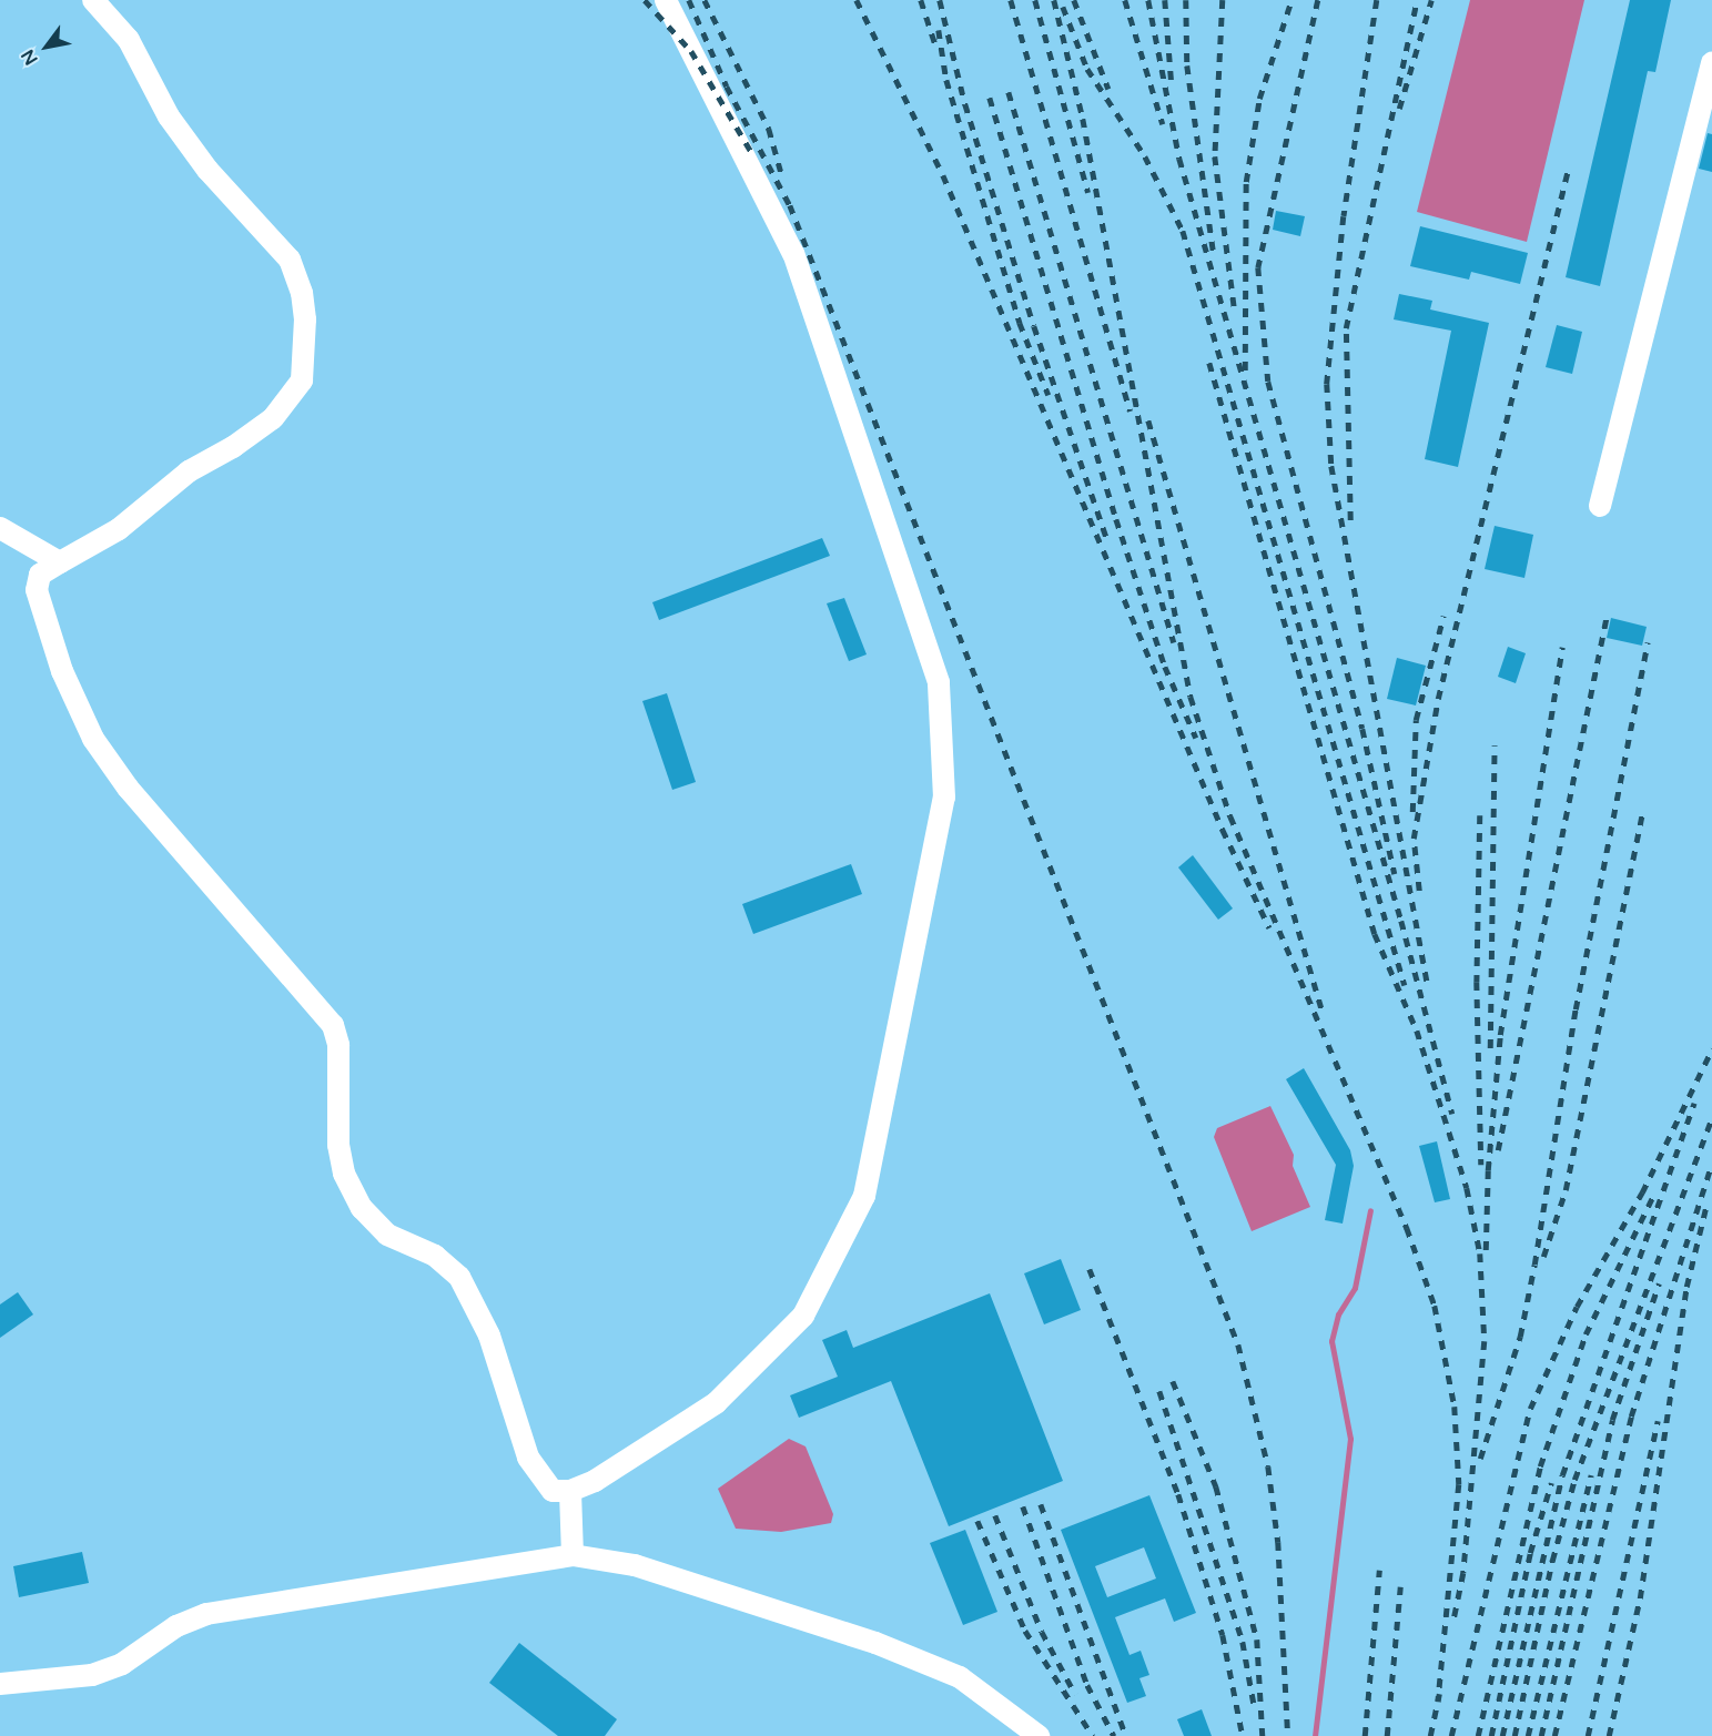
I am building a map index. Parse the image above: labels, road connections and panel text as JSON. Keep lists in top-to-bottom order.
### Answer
{
  "north": "bottom left"
}
